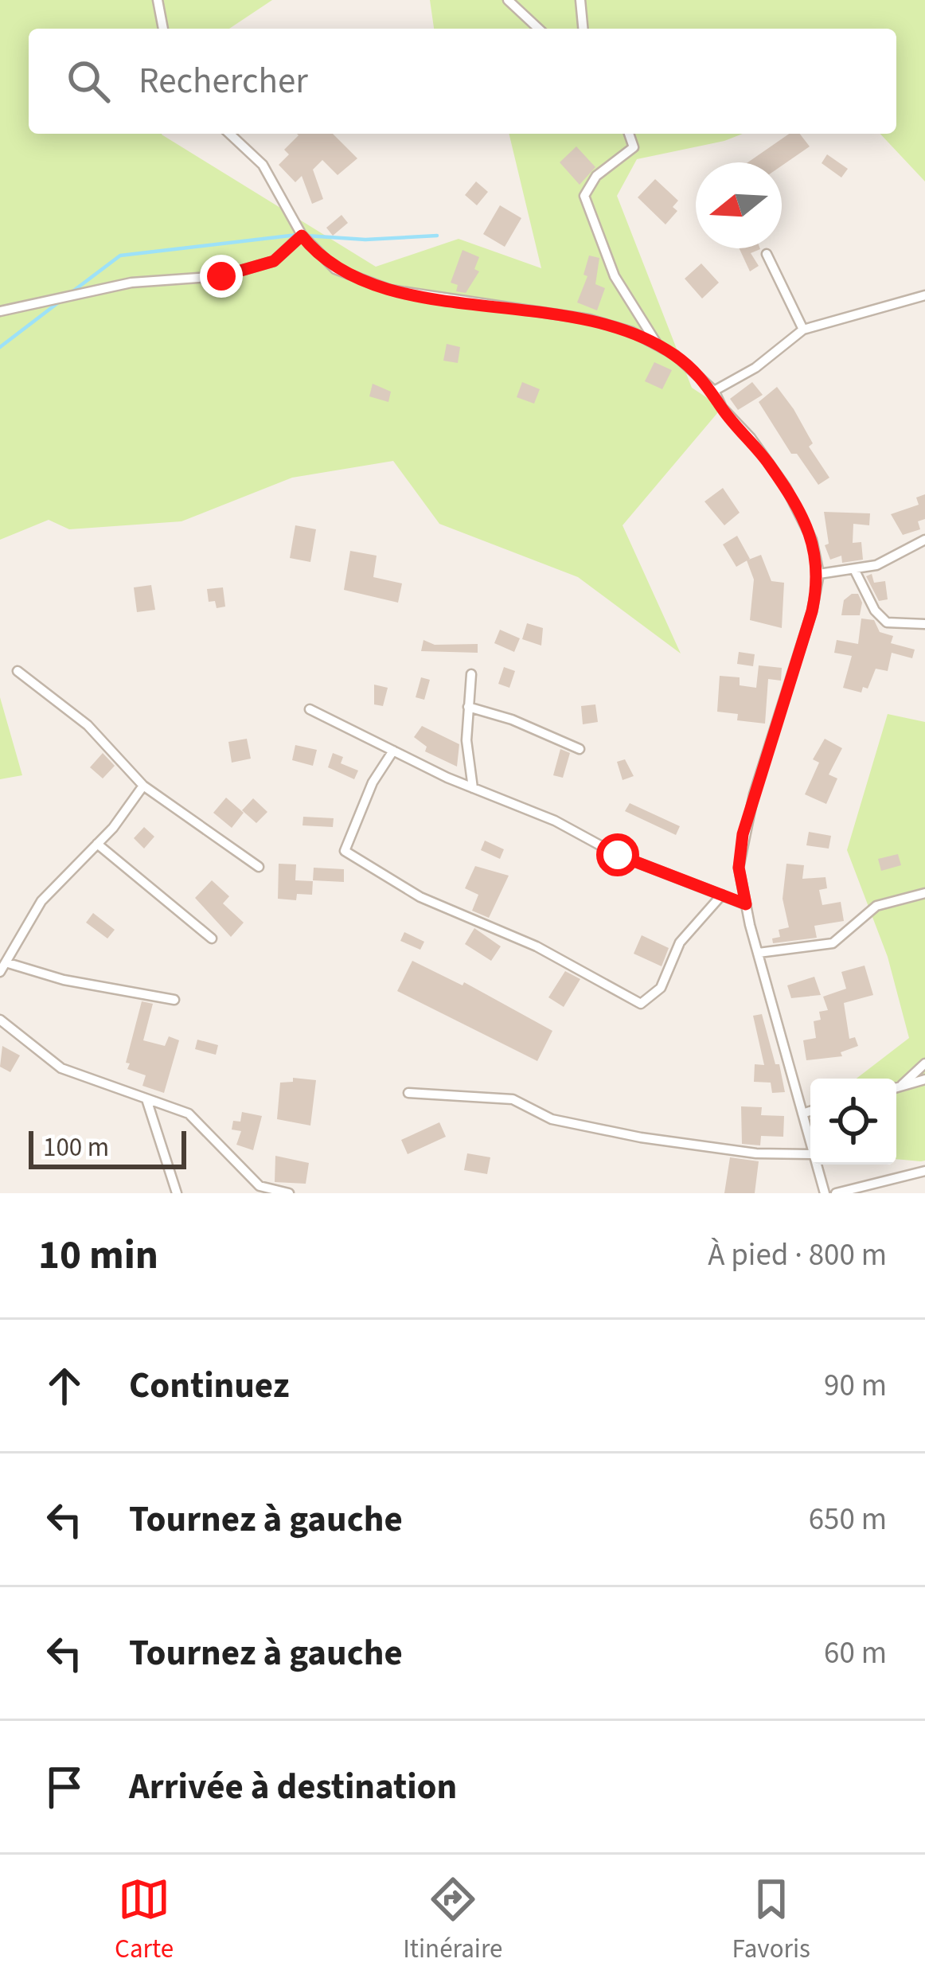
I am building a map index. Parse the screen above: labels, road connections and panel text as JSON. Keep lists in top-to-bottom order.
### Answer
{
  "scale_bar": "100 m",
  "north": "left",
  "page": {
    "search": "Rechercher",
    "scale": "100 m",
    "heading": ["10 min", "À pied · 800 m"],
    "list": [
      ["Continuez", "90 m"],
      ["Tournez à gauche", "650 m"],
      ["Tournez à gauche", "60 m"],
      "Arrivée à destination"
    ],
    "nav": ["Carte", "Itinéraire", "Favoris"]
  }
}
